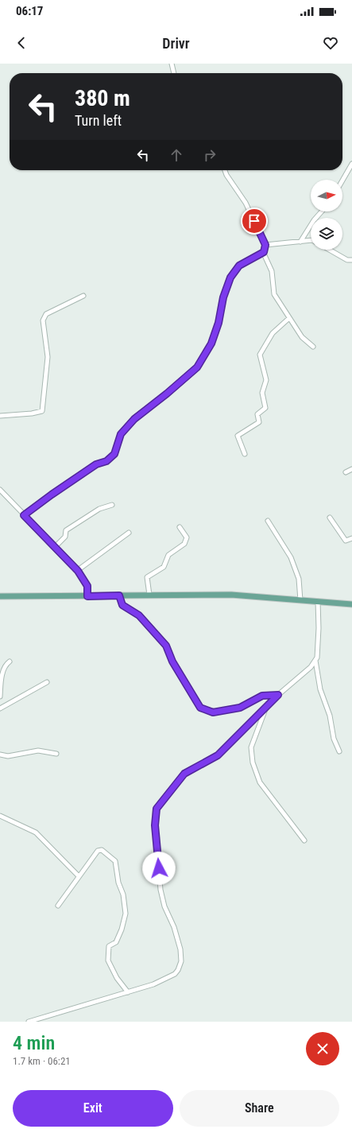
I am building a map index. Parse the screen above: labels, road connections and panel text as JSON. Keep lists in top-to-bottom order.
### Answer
{
  "north": "right",
  "page": {
    "status": "06:17",
    "header": "Drivr",
    "turn": ["380 m", "Turn left"],
    "heading": ["4 min", "1.7 km · 06:21"],
    "buttons": ["Exit", "Share"]
  }
}
